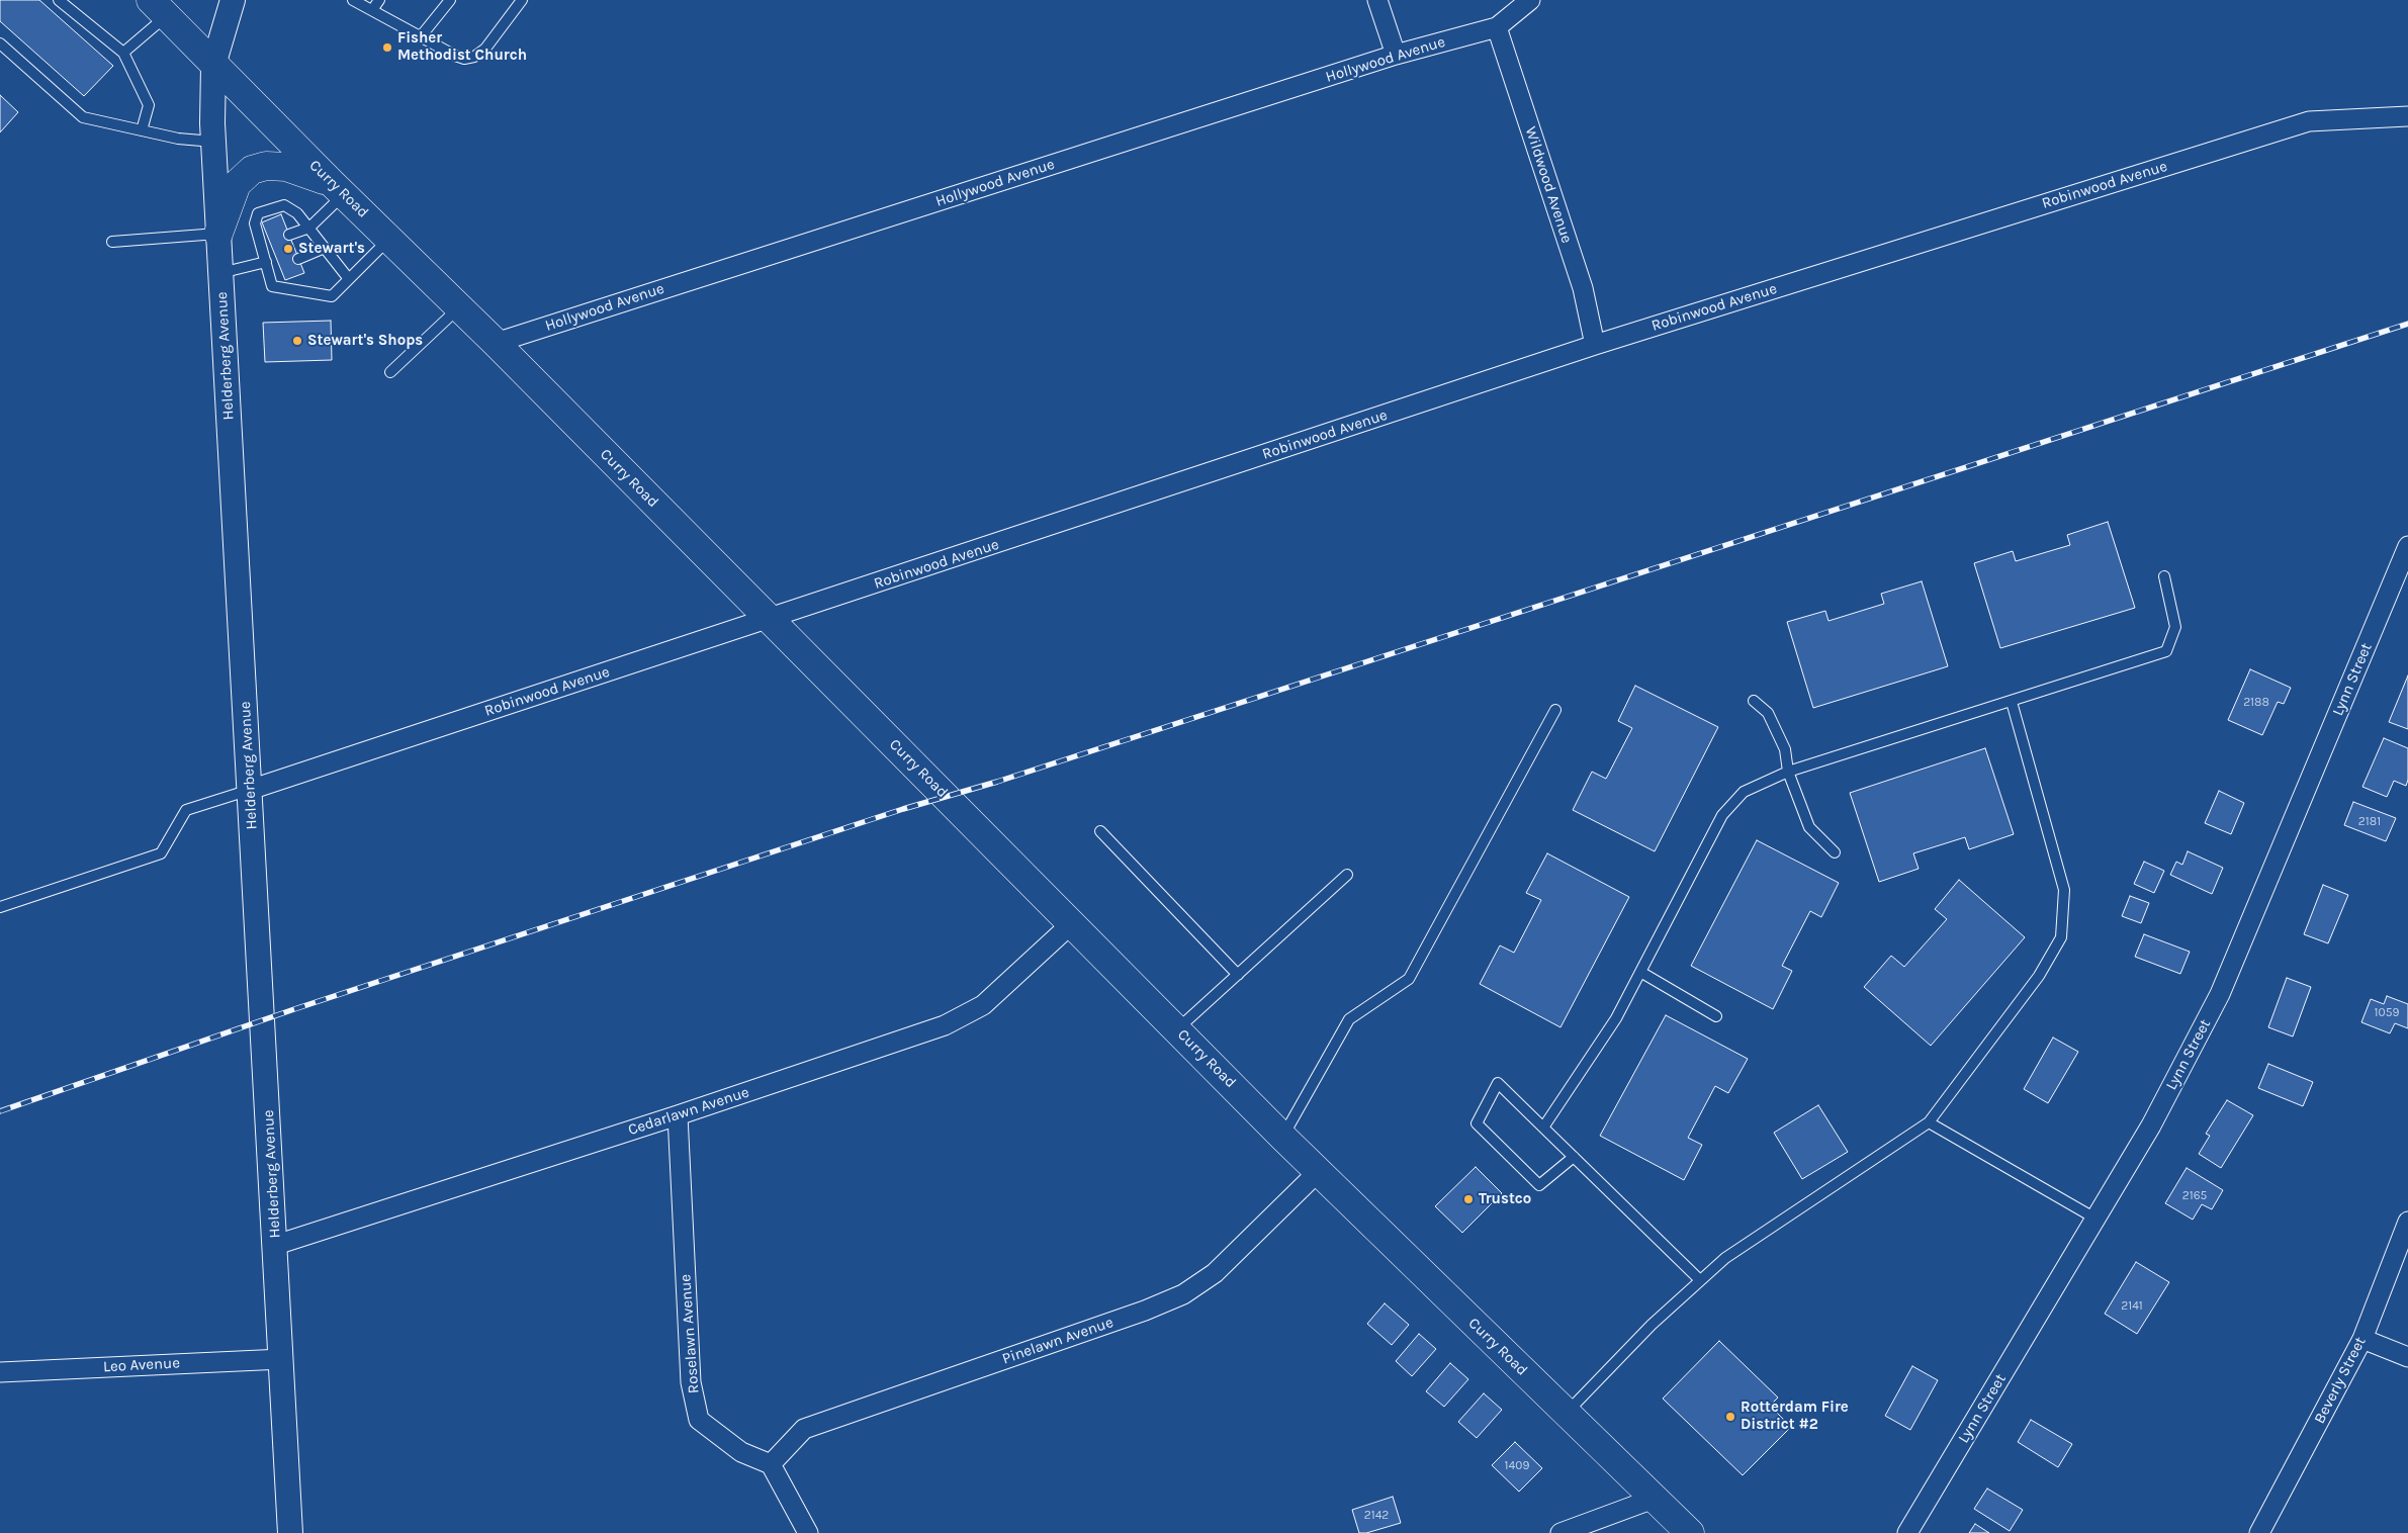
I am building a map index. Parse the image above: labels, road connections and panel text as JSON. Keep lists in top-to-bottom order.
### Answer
{
  "streets": {
    "main road": ["Curry Road"],
    "street": [
      "Hollywood Avenue",
      "Wildwood Avenue",
      "Robinwood Avenue",
      "Helderberg Avenue",
      "Lynn Street",
      "Cedarlawn Avenue",
      "Roselawn Avenue",
      "Pinelawn Avenue",
      "Leo Avenue",
      "Beverly Street"
    ]
  },
  "crossings": [
    ["Hollywood Avenue", "Wildwood Avenue"],
    ["Hollywood Avenue", "Curry Road"],
    ["Wildwood Avenue", "Robinwood Avenue"],
    ["Robinwood Avenue", "Curry Road"],
    ["Robinwood Avenue", "Helderberg Avenue"],
    ["Curry Road", "Helderberg Avenue"],
    ["Curry Road", "Cedarlawn Avenue"],
    ["Curry Road", "Pinelawn Avenue"],
    ["Helderberg Avenue", "Cedarlawn Avenue"],
    ["Helderberg Avenue", "Leo Avenue"],
    ["Cedarlawn Avenue", "Roselawn Avenue"],
    ["Roselawn Avenue", "Pinelawn Avenue"]
  ],
  "places": [
    "Fisher Methodist Church",
    "Stewart's",
    "Stewart's Shops",
    "Trustco",
    "Rotterdam Fire District #2"
  ],
  "house_numbers": [
    "2188",
    "2181",
    "1059",
    "2165",
    "2141",
    "1409",
    "2142"
  ]
}
